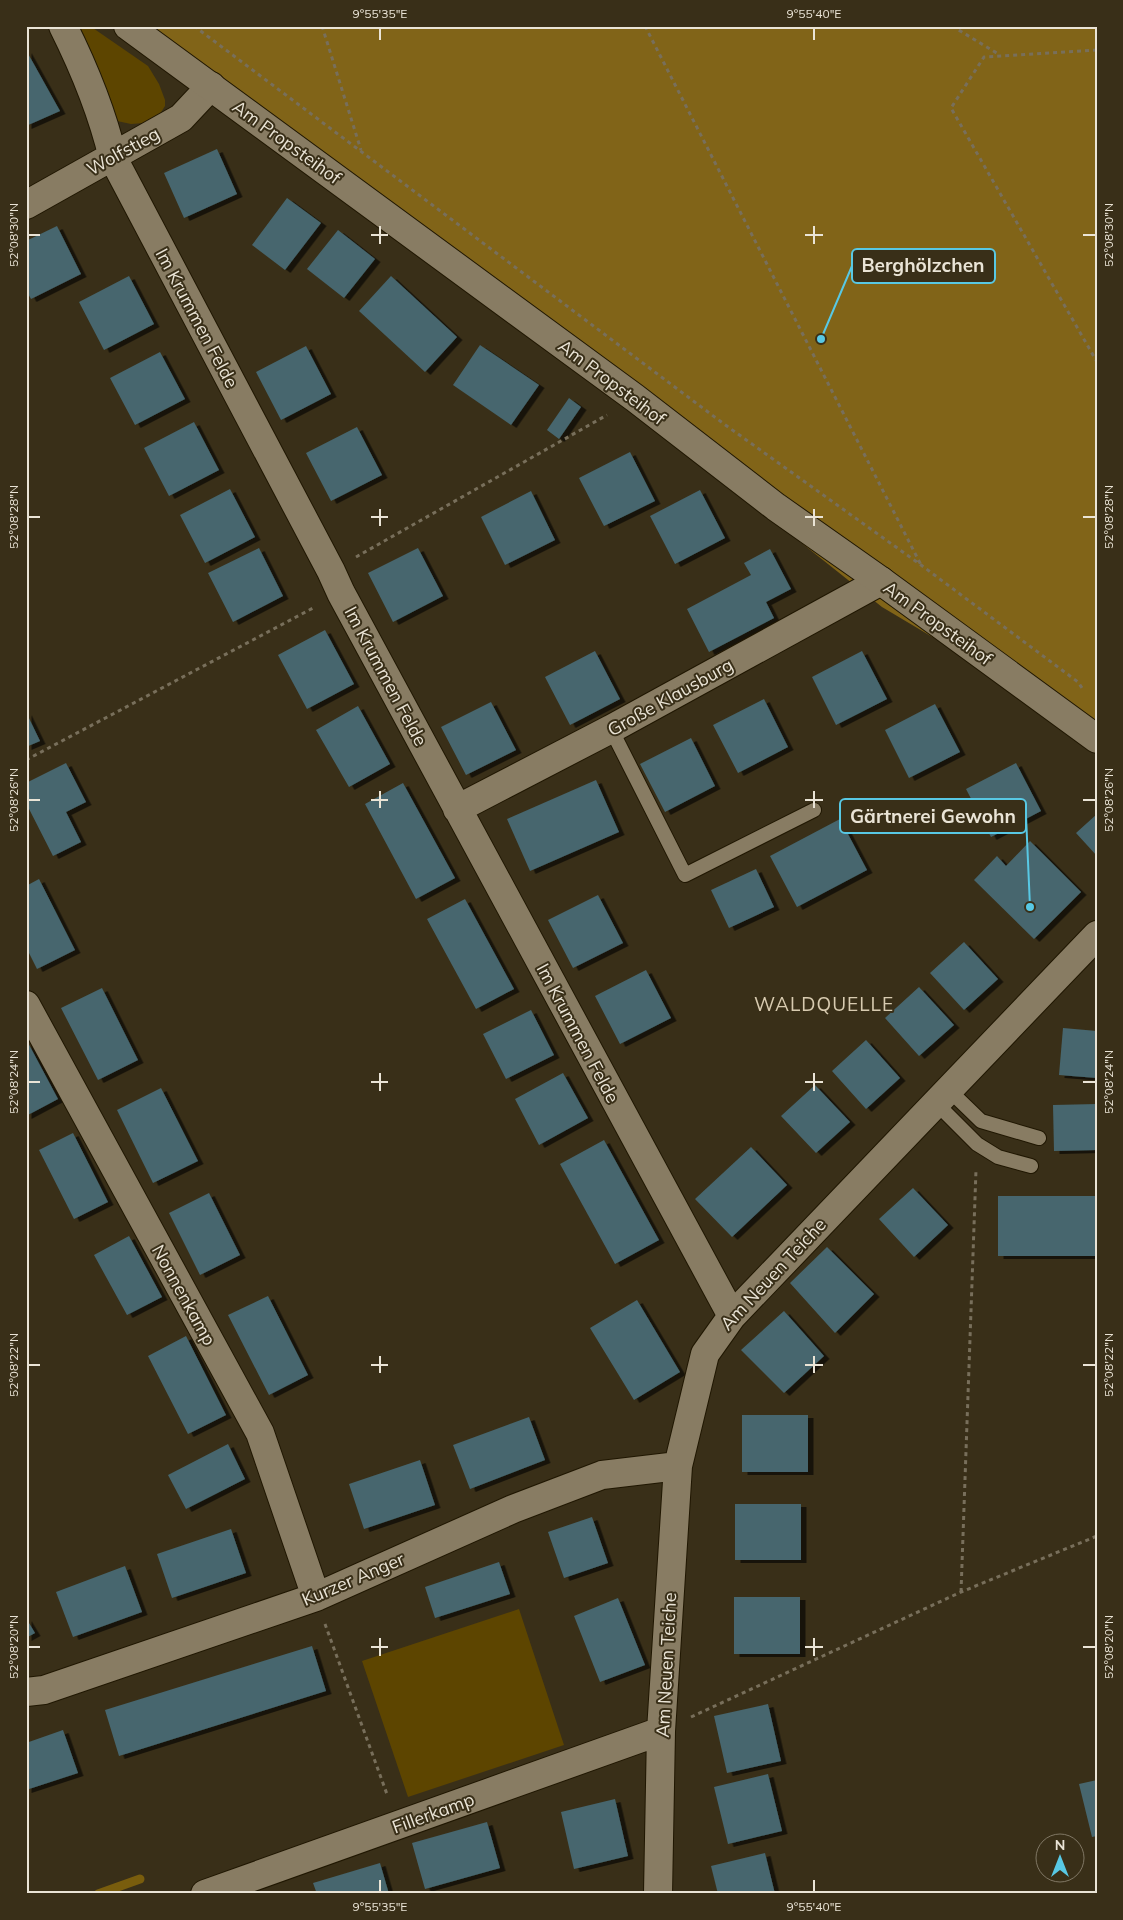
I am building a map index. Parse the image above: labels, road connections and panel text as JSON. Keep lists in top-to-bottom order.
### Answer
{
  "streets": {
    "street": [
      "Am Propsteihof",
      "Wolfstieg",
      "Im Krummen Felde",
      "Große Klausburg",
      "Am Neuen Teiche",
      "Nonnenkamp",
      "Kurzer Anger",
      "Fillerkamp"
    ]
  },
  "crossings": [
    ["Am Propsteihof", "Wolfstieg"],
    ["Am Propsteihof", "Große Klausburg"],
    ["Wolfstieg", "Im Krummen Felde"],
    ["Im Krummen Felde", "Große Klausburg"],
    ["Im Krummen Felde", "Am Neuen Teiche"],
    ["Am Neuen Teiche", "Kurzer Anger"],
    ["Am Neuen Teiche", "Fillerkamp"],
    ["Nonnenkamp", "Kurzer Anger"]
  ],
  "districts": ["WALDQUELLE"],
  "places": ["Berghölzchen", "Gärtnerei Gewohn"],
  "north": "top",
  "coordinates": [
    "9°55'35\"E",
    "9°55'40\"E",
    "52°08'30\"N",
    "52°08'28\"N",
    "52°08'26\"N",
    "52°08'24\"N",
    "52°08'22\"N",
    "52°08'20\"N"
  ]
}
